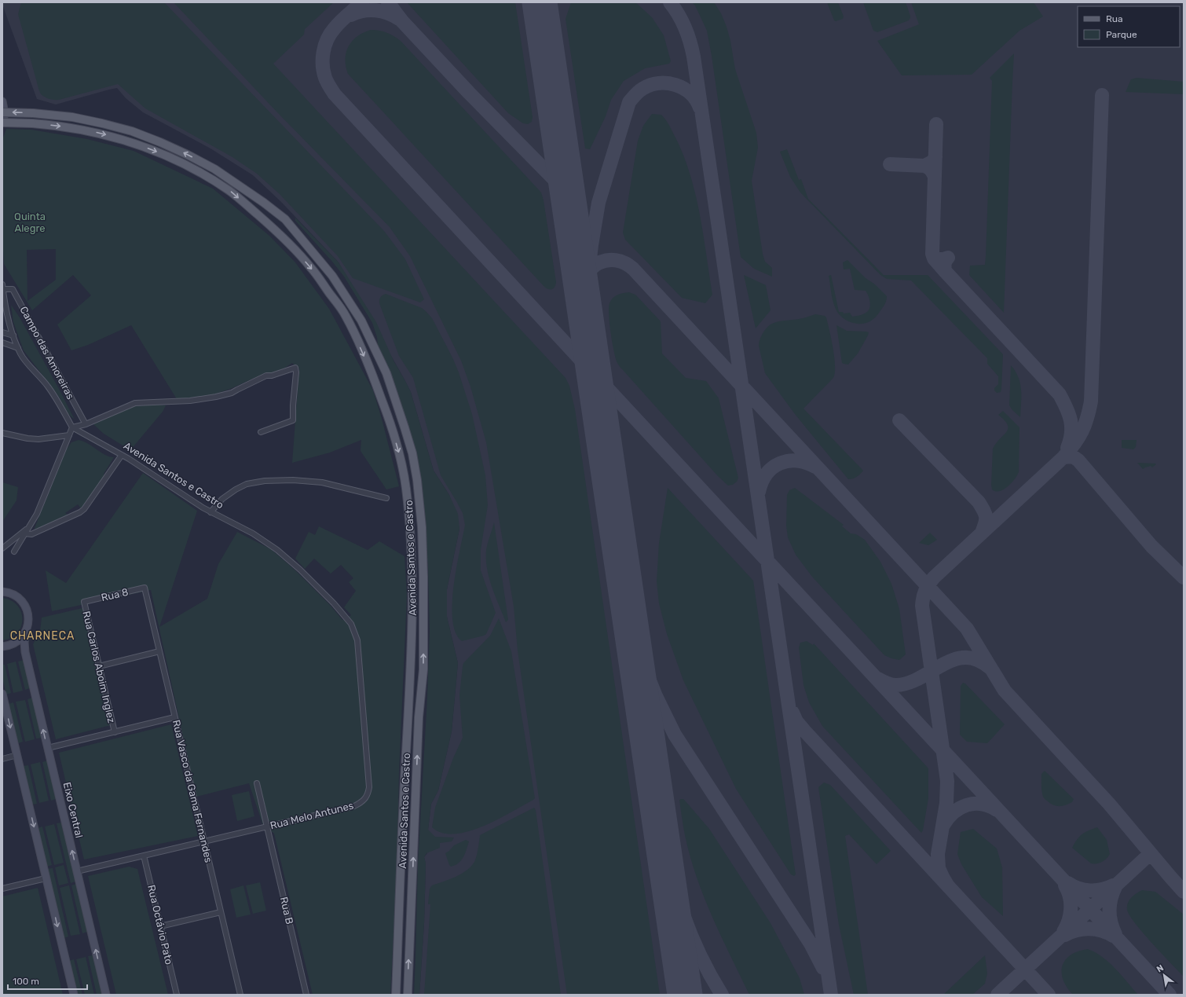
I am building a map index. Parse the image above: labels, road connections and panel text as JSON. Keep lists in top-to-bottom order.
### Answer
{
  "streets": {
    "main road": ["Avenida Santos e Castro", "Eixo Central"],
    "street": [
      "Campo das Amoreiras",
      "Rua 8",
      "Rua Carlos Aboim Inglez",
      "Rua Vasco da Gama Fernandes",
      "Rua Melo Antunes",
      "Rua B",
      "Rua Octávio Pato"
    ]
  },
  "crossings": [
    ["Campo das Amoreiras", "Avenida Santos e Castro"],
    ["Avenida Santos e Castro", "Rua Melo Antunes"],
    ["Rua 8", "Rua Carlos Aboim Inglez"],
    ["Rua 8", "Rua Vasco da Gama Fernandes"],
    ["Rua Vasco da Gama Fernandes", "Rua Melo Antunes"],
    ["Eixo Central", "Rua Melo Antunes"],
    ["Rua Melo Antunes", "Rua B"],
    ["Rua Melo Antunes", "Rua Octávio Pato"]
  ],
  "districts": ["CHARNECA"],
  "parks": ["Quinta Alegre"],
  "legend": ["Rua", "Parque"],
  "scale_bar": "100 m",
  "north": "top left"
}
